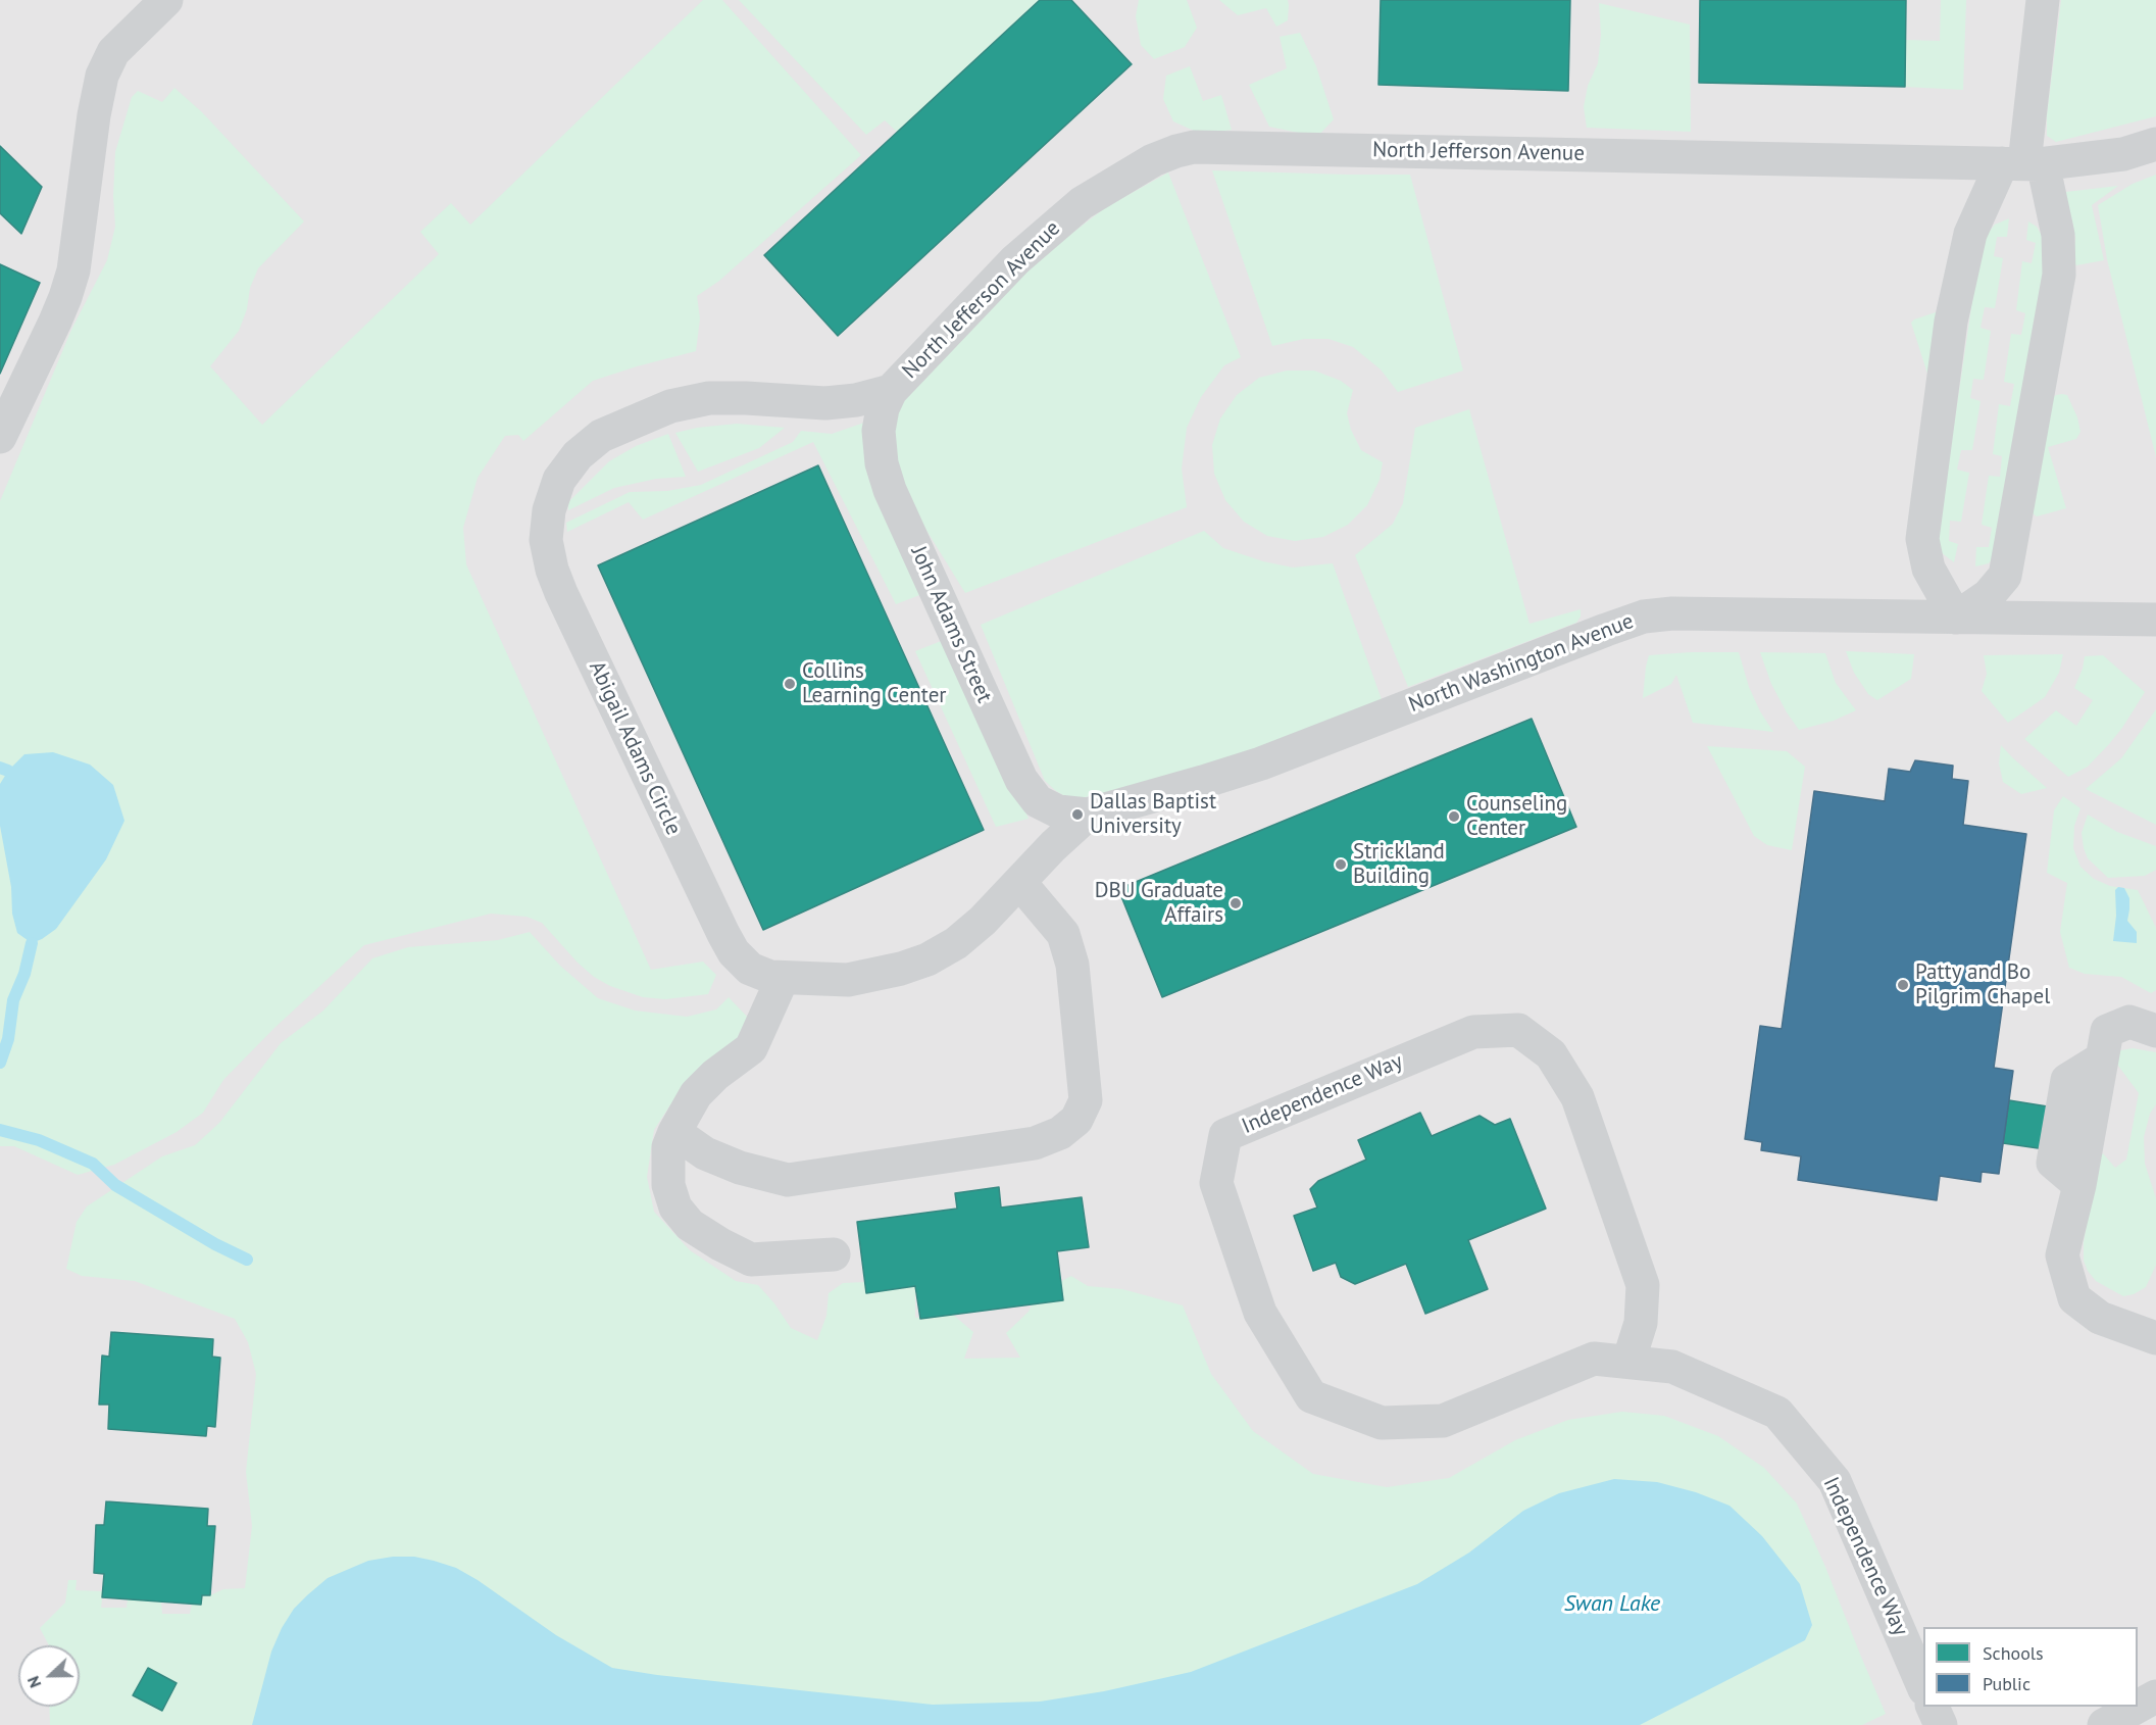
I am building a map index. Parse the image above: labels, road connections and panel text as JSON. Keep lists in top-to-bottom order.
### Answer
{
  "streets": {
    "street": [
      "North Jefferson Avenue",
      "John Adams Street",
      "North Washington Avenue",
      "Abigail Adams Circle",
      "Independence Way"
    ]
  },
  "crossings": [
    ["North Jefferson Avenue", "John Adams Street"],
    ["North Jefferson Avenue", "Abigail Adams Circle"],
    ["John Adams Street", "North Washington Avenue"],
    ["John Adams Street", "Abigail Adams Circle"],
    ["North Washington Avenue", "Abigail Adams Circle"]
  ],
  "water": ["Swan Lake"],
  "places": [
    "Collins Learning Center",
    "Dallas Baptist University",
    "Counseling Center",
    "Strickland Building",
    "DBU Graduate Affairs",
    "Patty and Bo Pilgrim Chapel"
  ],
  "legend": ["Schools", "Public"],
  "north": "left"
}
